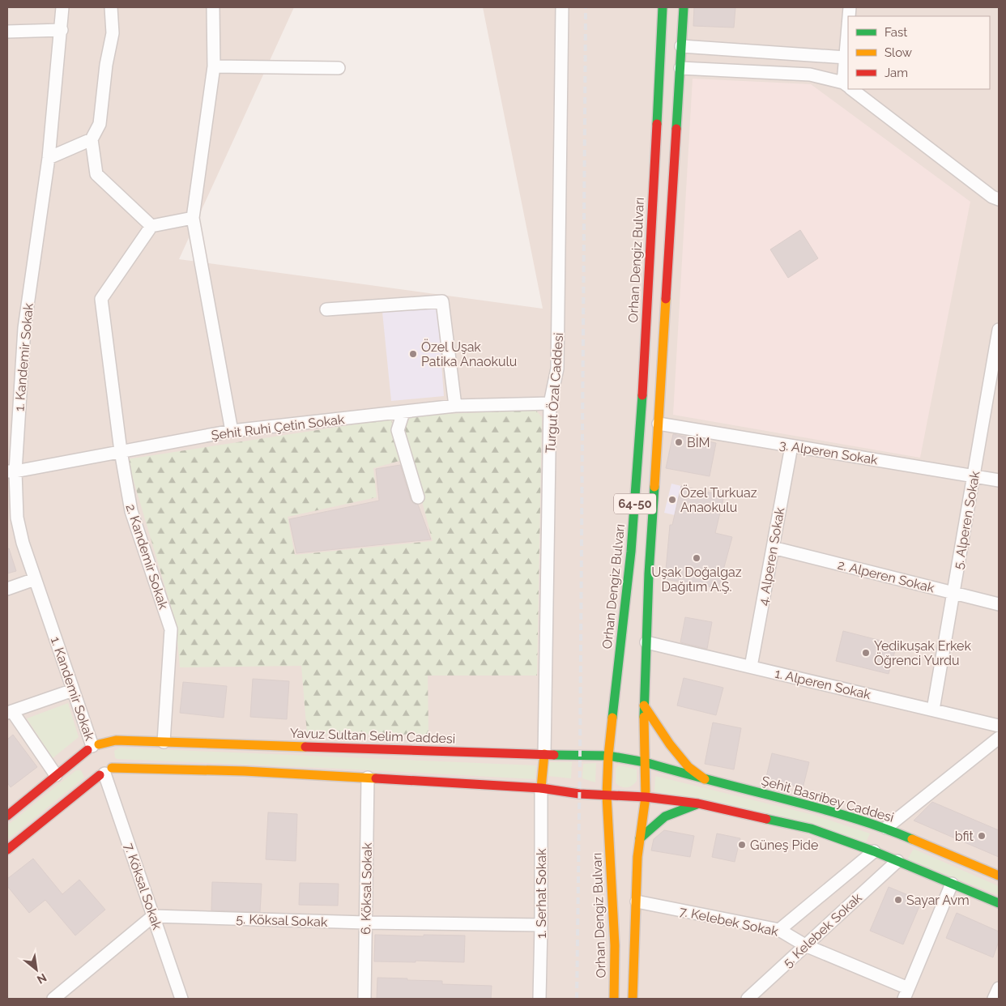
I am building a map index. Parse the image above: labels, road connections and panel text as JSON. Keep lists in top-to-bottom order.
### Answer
{
  "streets": {
    "main road": [
      "Orhan Dengiz Bulvarı",
      "64-50",
      "Yavuz Sultan Selim Caddesi",
      "Şehit Basribey Caddesi"
    ],
    "street": [
      "1. Kandemir Sokak",
      "Turgut Özal Caddesi",
      "Şehit Ruhi Çetin Sokak",
      "3. Alperen Sokak",
      "5. Alperen Sokak",
      "2. Kandemir Sokak",
      "4. Alperen Sokak",
      "2. Alperen Sokak",
      "1. Alperen Sokak",
      "7. Köksal Sokak",
      "6. Köksal Sokak",
      "1. Serhat Sokak",
      "5. Köksal Sokak",
      "7. Kelebek Sokak",
      "5. Kelebek Sokak"
    ]
  },
  "crossings": [
    ["Orhan Dengiz Bulvarı", "Yavuz Sultan Selim Caddesi"],
    ["1. Kandemir Sokak", "Şehit Ruhi Çetin Sokak"],
    ["1. Kandemir Sokak", "Yavuz Sultan Selim Caddesi"],
    ["Turgut Özal Caddesi", "Şehit Ruhi Çetin Sokak"],
    ["Turgut Özal Caddesi", "Yavuz Sultan Selim Caddesi"],
    ["Şehit Ruhi Çetin Sokak", "2. Kandemir Sokak"],
    ["3. Alperen Sokak", "64-50"],
    ["3. Alperen Sokak", "5. Alperen Sokak"],
    ["3. Alperen Sokak", "4. Alperen Sokak"],
    ["64-50", "1. Alperen Sokak"],
    ["64-50", "Yavuz Sultan Selim Caddesi"],
    ["64-50", "Şehit Basribey Caddesi"],
    ["64-50", "7. Kelebek Sokak"],
    ["5. Alperen Sokak", "2. Alperen Sokak"],
    ["5. Alperen Sokak", "1. Alperen Sokak"],
    ["2. Kandemir Sokak", "Yavuz Sultan Selim Caddesi"],
    ["4. Alperen Sokak", "2. Alperen Sokak"],
    ["4. Alperen Sokak", "1. Alperen Sokak"],
    ["Yavuz Sultan Selim Caddesi", "Şehit Basribey Caddesi"],
    ["7. Köksal Sokak", "5. Köksal Sokak"],
    ["6. Köksal Sokak", "5. Köksal Sokak"],
    ["1. Serhat Sokak", "5. Köksal Sokak"],
    ["7. Kelebek Sokak", "5. Kelebek Sokak"]
  ],
  "places": [
    "Özel Uşak Patika Anaokulu",
    "BİM",
    "Özel Turkuaz Anaokulu",
    "Uşak Doğalgaz Dağıtım A.Ş.",
    "Yedikuşak Erkek Öğrenci Yurdu",
    "bfit",
    "Güneş Pide",
    "Sayar Avm"
  ],
  "legend": ["Fast", "Slow", "Jam"],
  "north": "bottom right"
}
